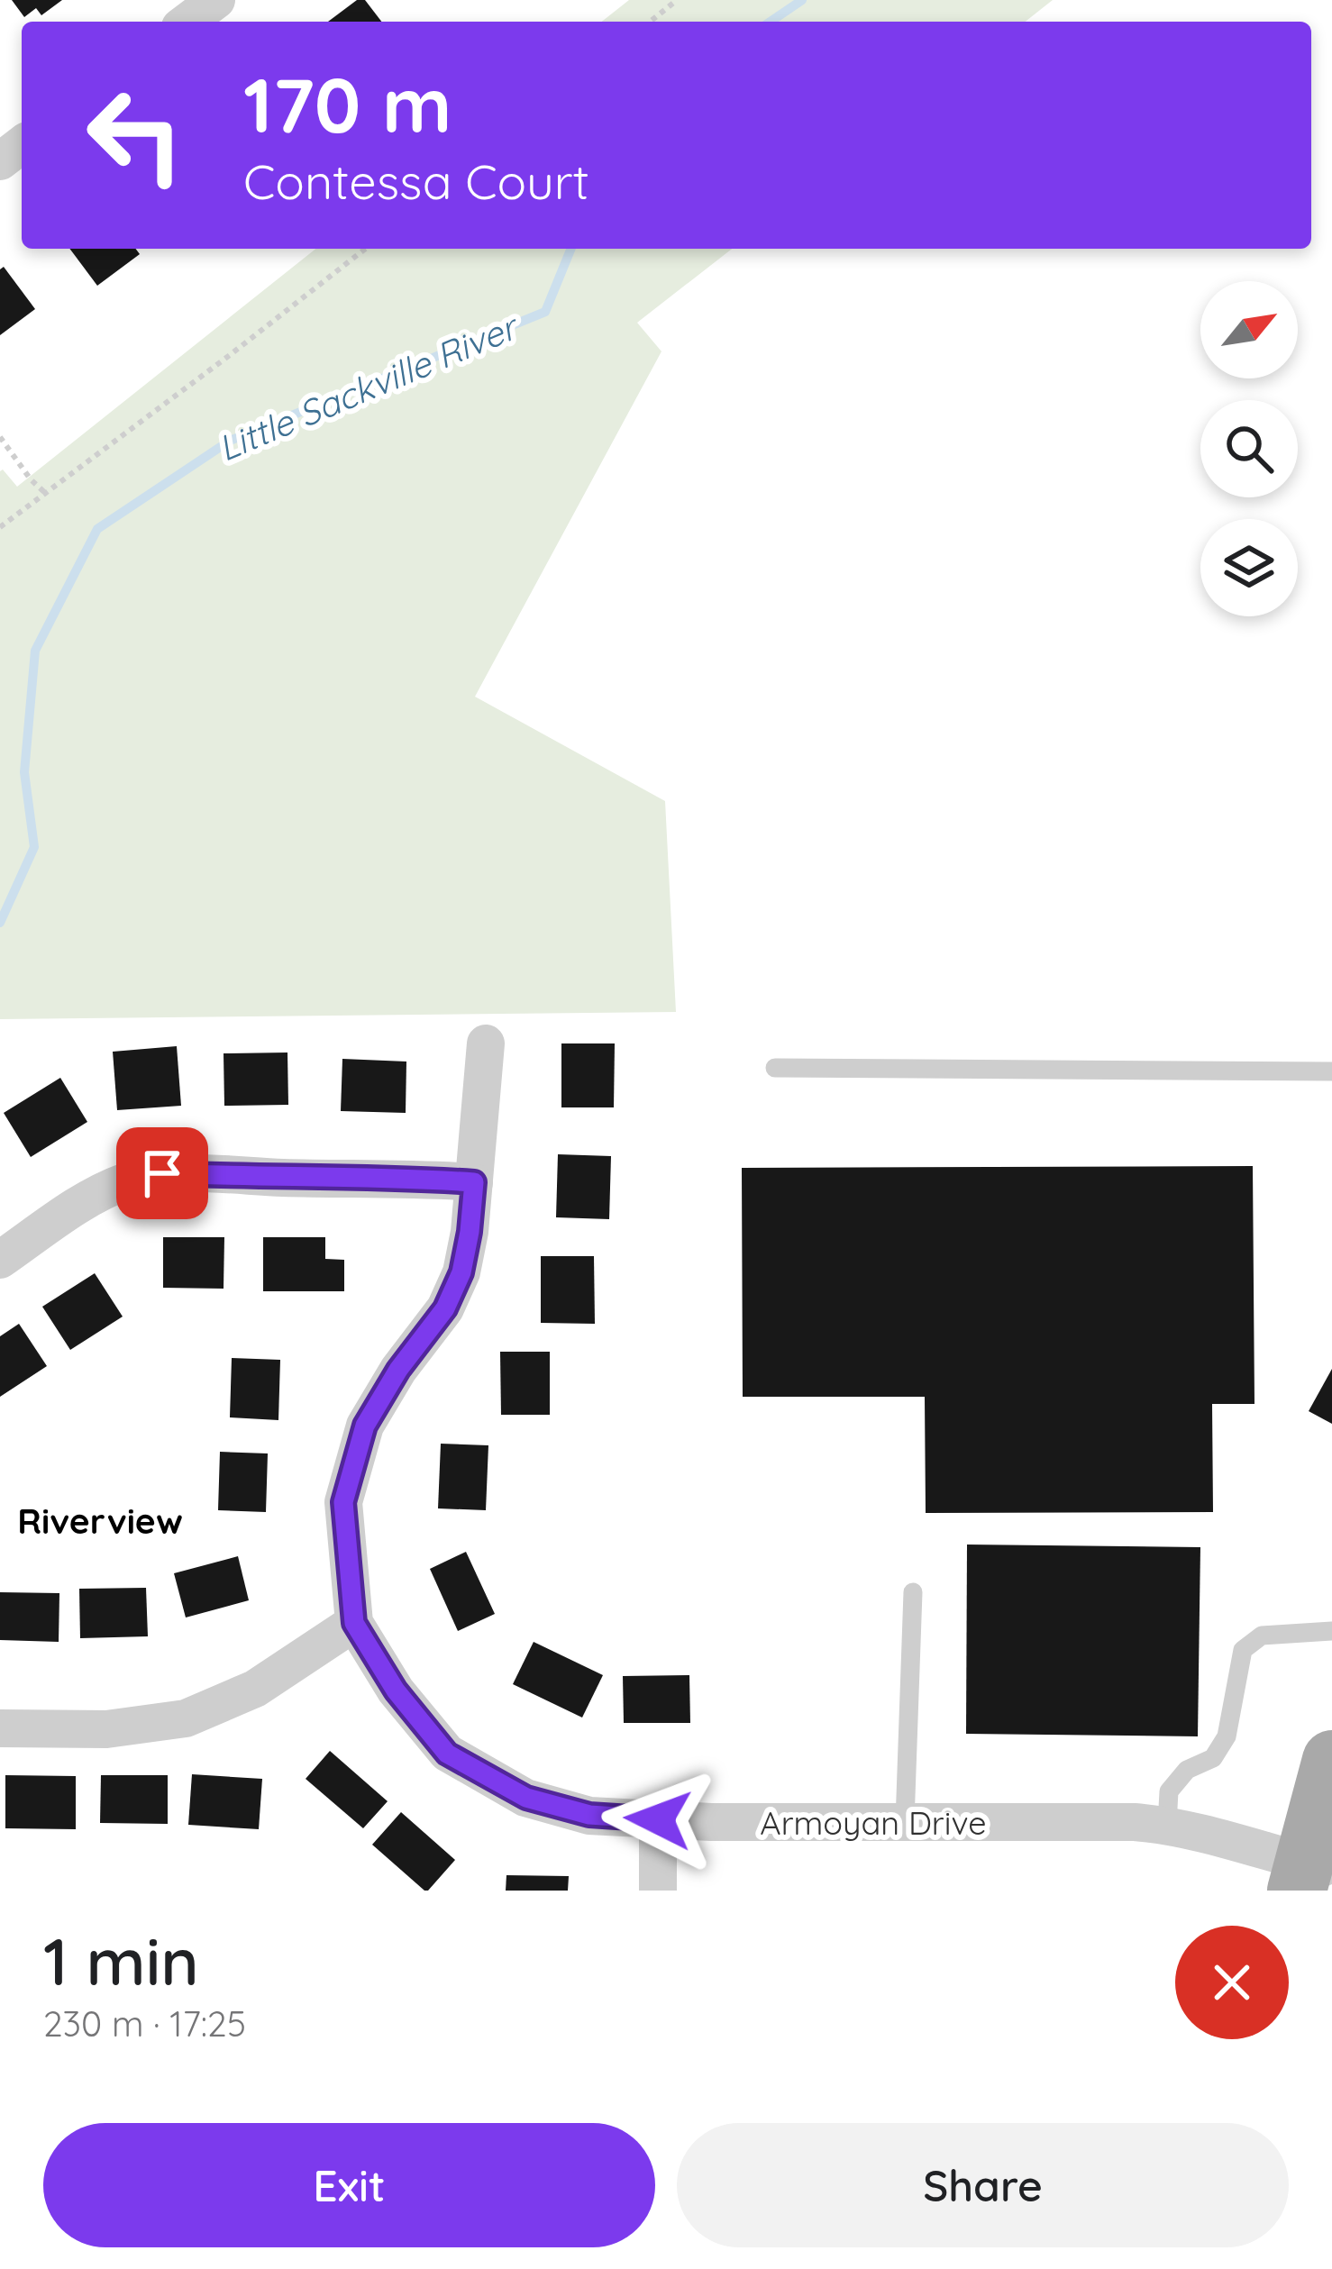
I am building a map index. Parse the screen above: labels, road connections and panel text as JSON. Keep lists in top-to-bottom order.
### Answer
{
  "streets": {
    "street": ["Armoyan Drive"]
  },
  "districts": ["Riverview"],
  "water": ["Little Sackville River"],
  "north": "top right",
  "page": {
    "turn": ["170 m", "Contessa Court"],
    "heading": ["1 min", "230 m · 17:25"],
    "buttons": ["Exit", "Share"]
  }
}
